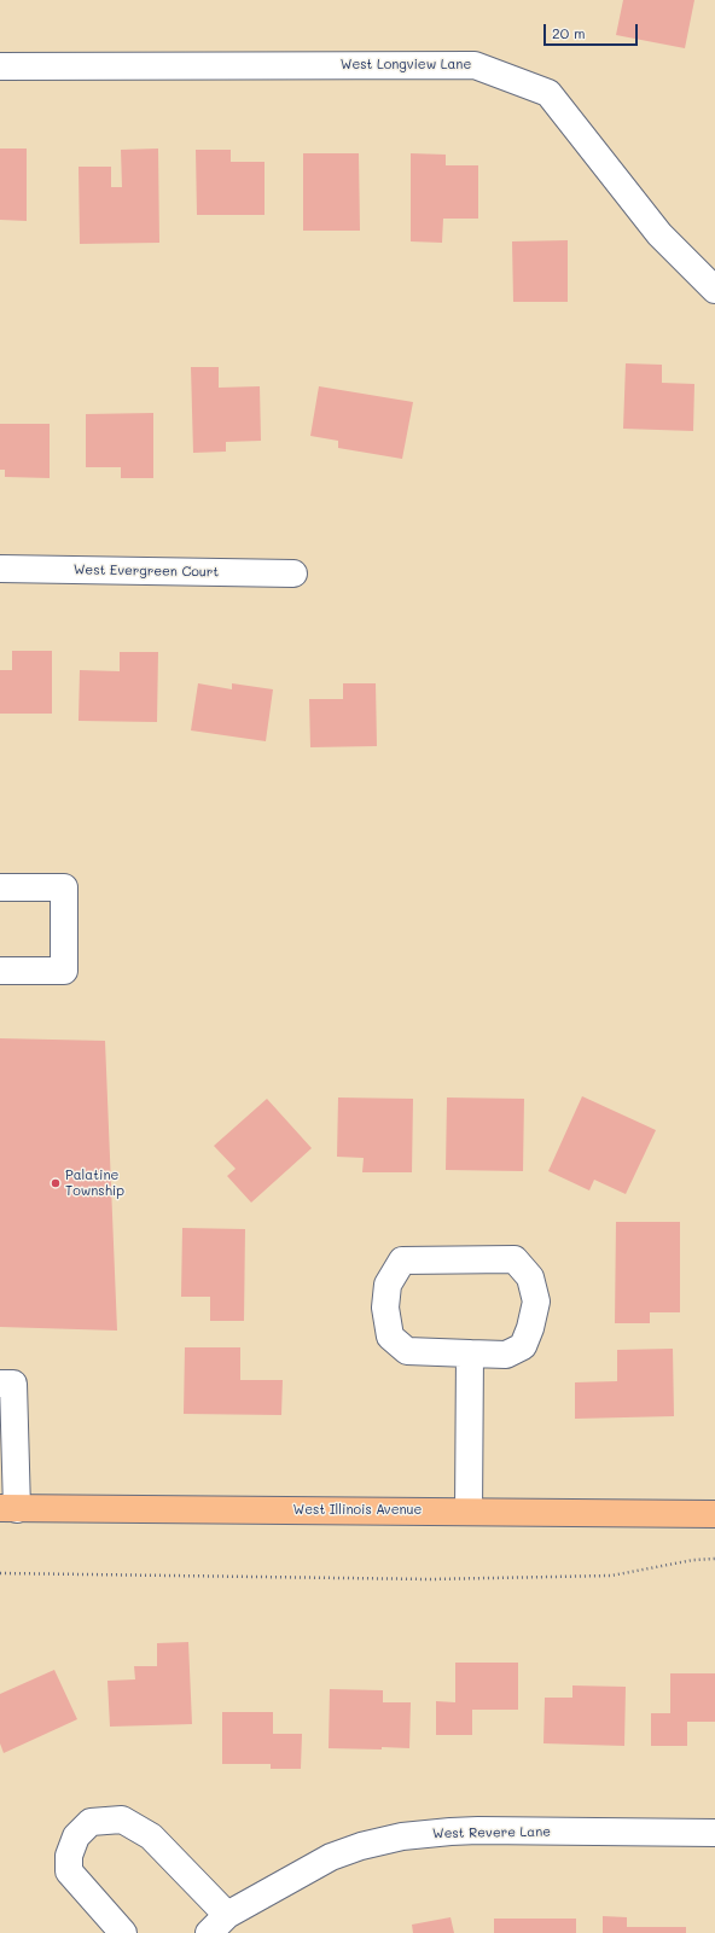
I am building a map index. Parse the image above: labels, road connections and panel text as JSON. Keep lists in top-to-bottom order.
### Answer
{
  "streets": {
    "main road": ["West Illinois Avenue"],
    "street": ["West Longview Lane", "West Evergreen Court", "West Revere Lane"]
  },
  "places": ["Palatine Township"],
  "scale_bar": "20 m"
}
